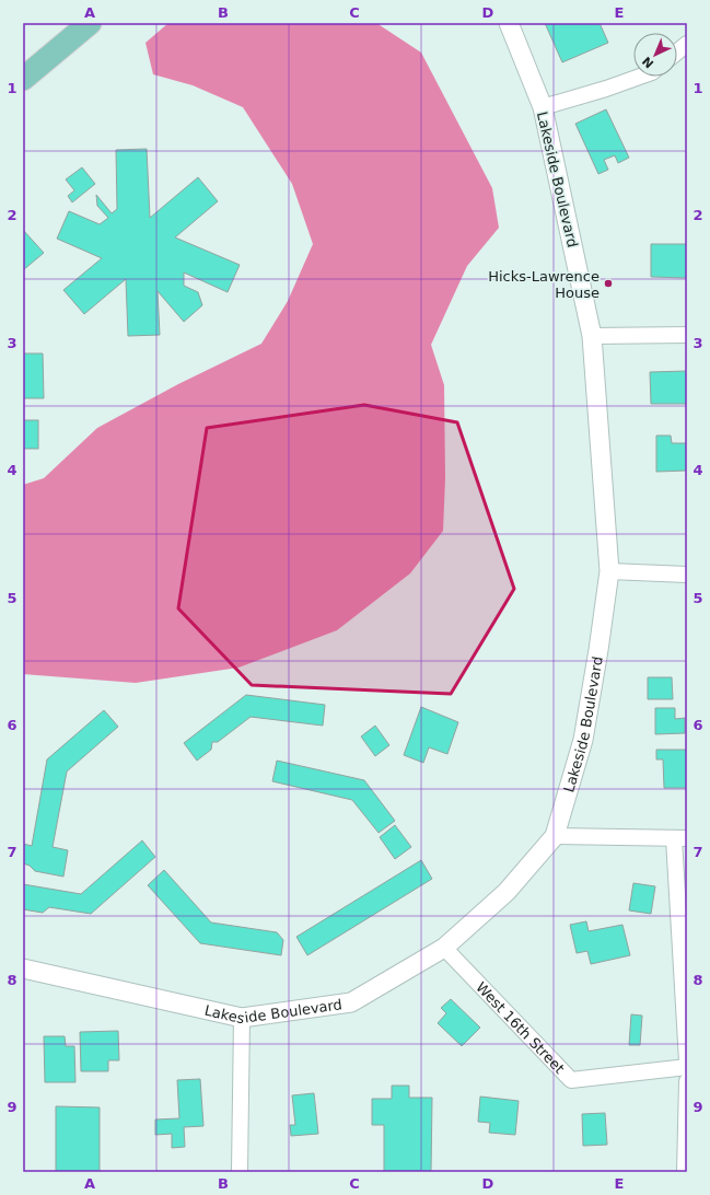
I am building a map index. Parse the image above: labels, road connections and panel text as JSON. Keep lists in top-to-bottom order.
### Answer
{
  "streets": {
    "street": ["Lakeside Boulevard", "West 16th Street"]
  },
  "crossings": [
    ["Lakeside Boulevard", "West 16th Street"]
  ],
  "places": ["Hicks-Lawrence House"],
  "north": "bottom left",
  "grid": {
    "columns": [
      "A",
      "B",
      "C",
      "D",
      "E"
    ],
    "rows": [
      "1",
      "2",
      "3",
      "4",
      "5",
      "6",
      "7",
      "8",
      "9"
    ]
  }
}
